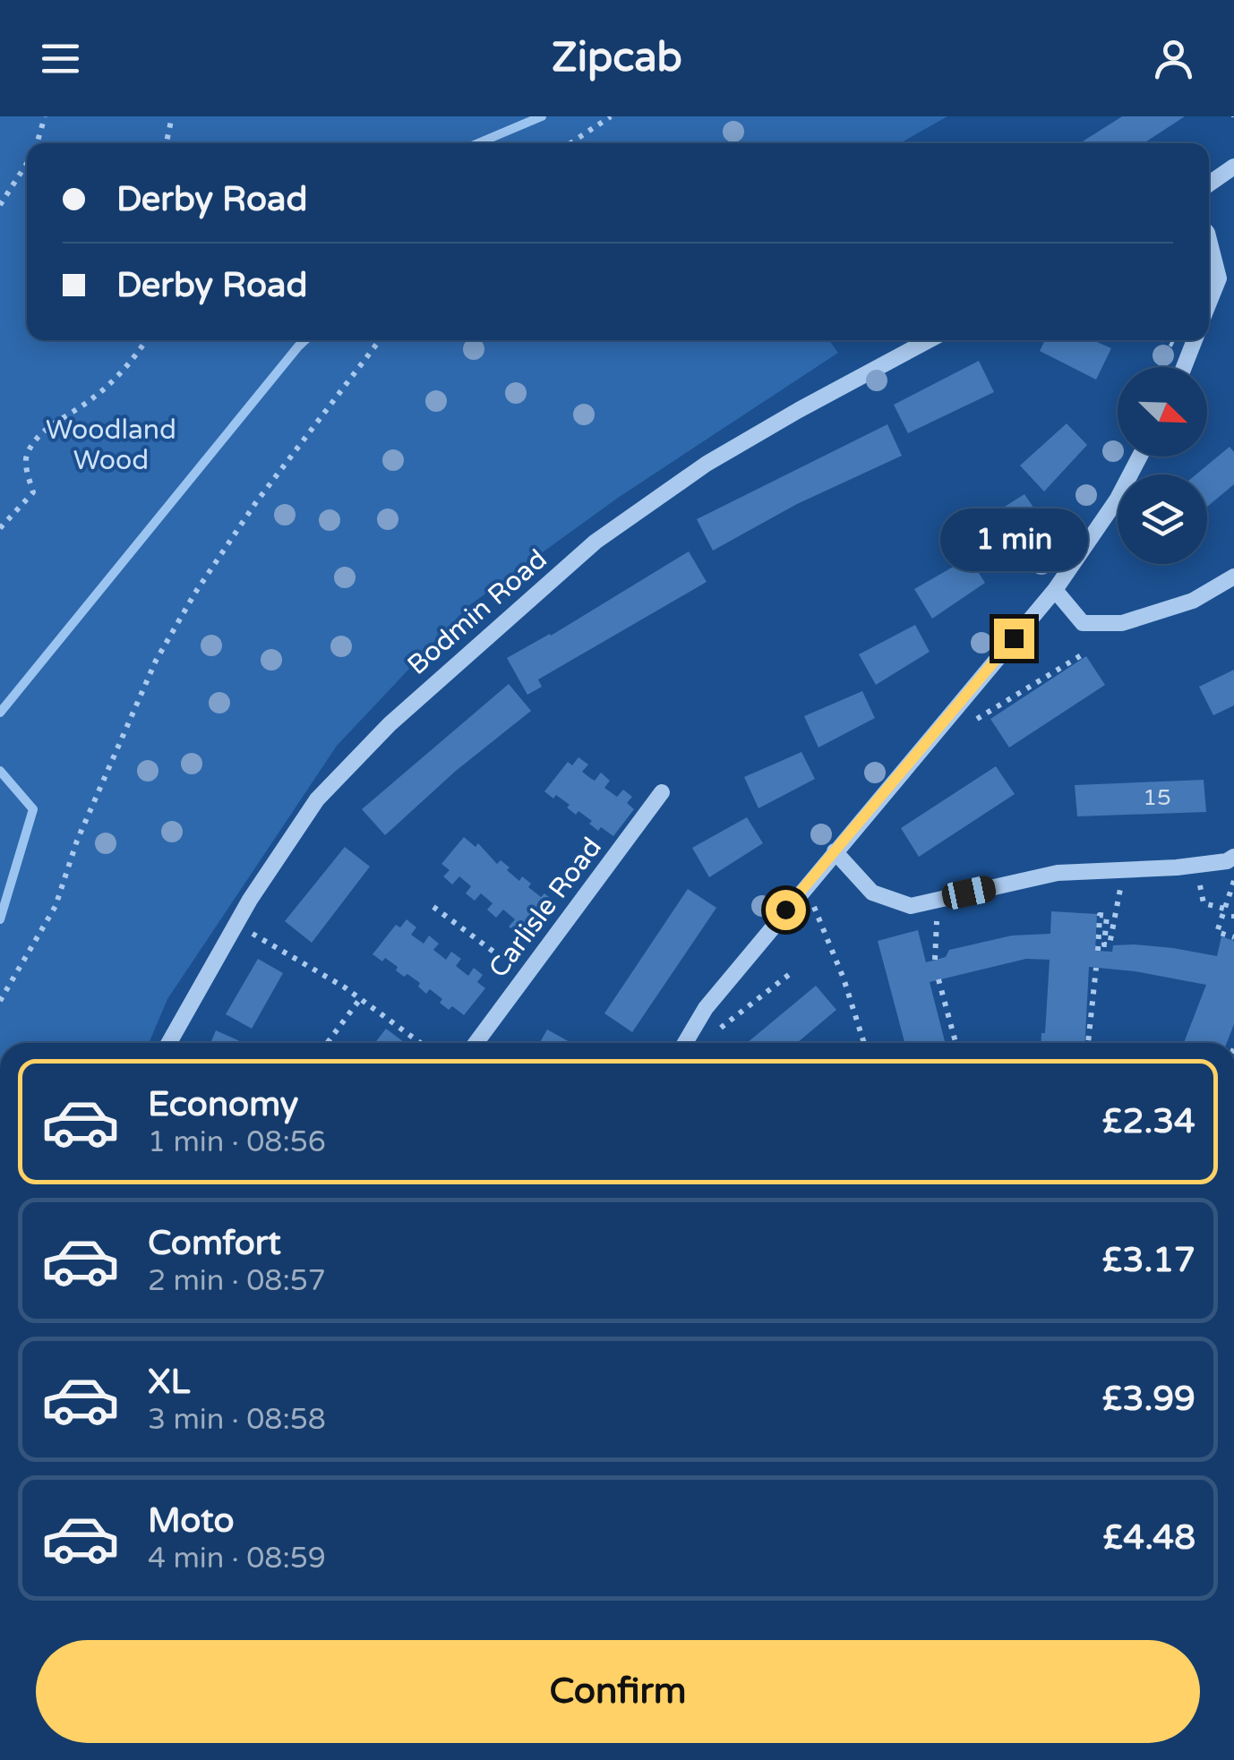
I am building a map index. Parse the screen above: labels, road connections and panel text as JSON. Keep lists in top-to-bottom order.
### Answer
{
  "streets": {
    "street": ["Bodmin Road", "Carlisle Road"]
  },
  "parks": ["Woodland Wood"],
  "house_numbers": ["15"],
  "north": "bottom right",
  "page": {
    "header": "Zipcab",
    "banner": ["Derby Road", "Derby Road"],
    "bubble": "1 min",
    "list": [
      {
        "name": "Economy",
        "note": "1 min · 08:56",
        "value": "£2.34"
      },
      {
        "name": "Comfort",
        "note": "2 min · 08:57",
        "value": "£3.17"
      },
      {
        "name": "XL",
        "note": "3 min · 08:58",
        "value": "£3.99"
      },
      {
        "name": "Moto",
        "note": "4 min · 08:59",
        "value": "£4.48"
      }
    ],
    "buttons": "Confirm"
  }
}
